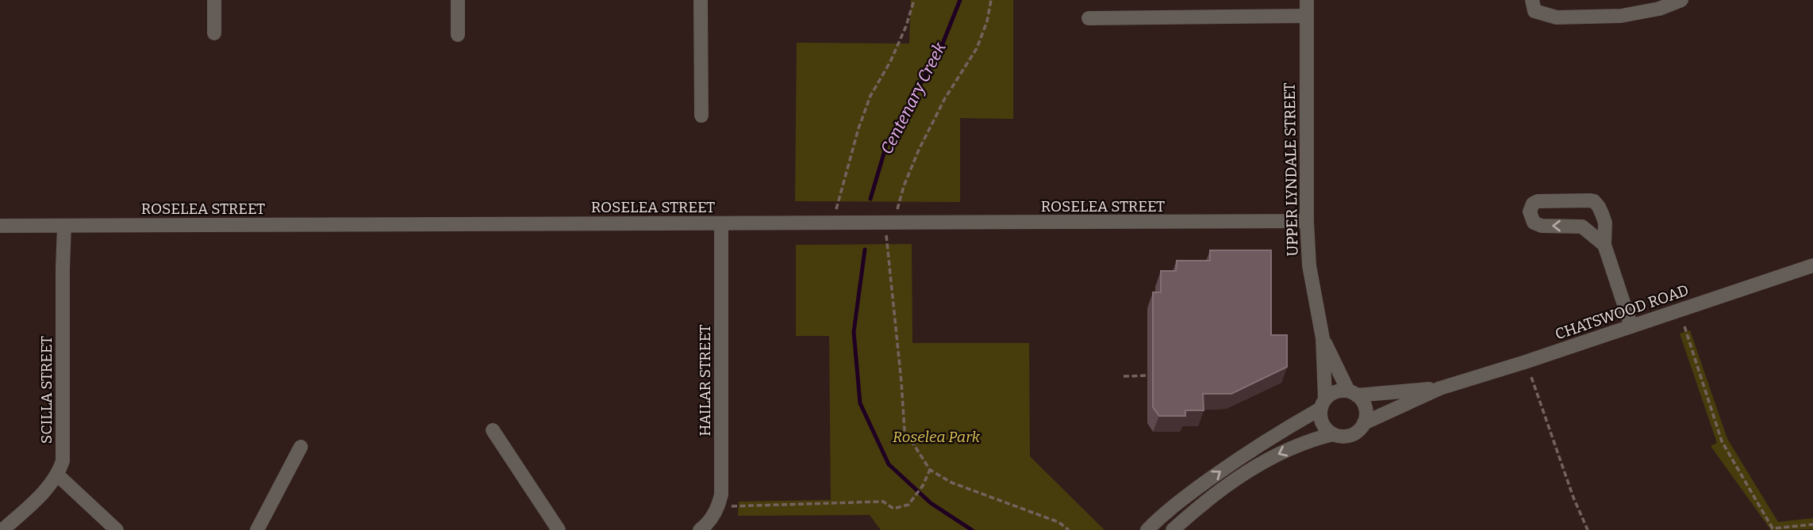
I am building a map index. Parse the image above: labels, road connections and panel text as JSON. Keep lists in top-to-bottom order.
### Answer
{
  "streets": {
    "street": [
      "UPPER LYNDALE STREET",
      "ROSELEA STREET",
      "CHATSWOOD ROAD",
      "HAILAR STREET",
      "SCILLA STREET"
    ]
  },
  "crossings": [
    ["UPPER LYNDALE STREET", "ROSELEA STREET"],
    ["UPPER LYNDALE STREET", "CHATSWOOD ROAD"],
    ["ROSELEA STREET", "HAILAR STREET"],
    ["ROSELEA STREET", "SCILLA STREET"]
  ],
  "water": ["Centenary Creek"],
  "parks": ["Roselea Park"]
}
